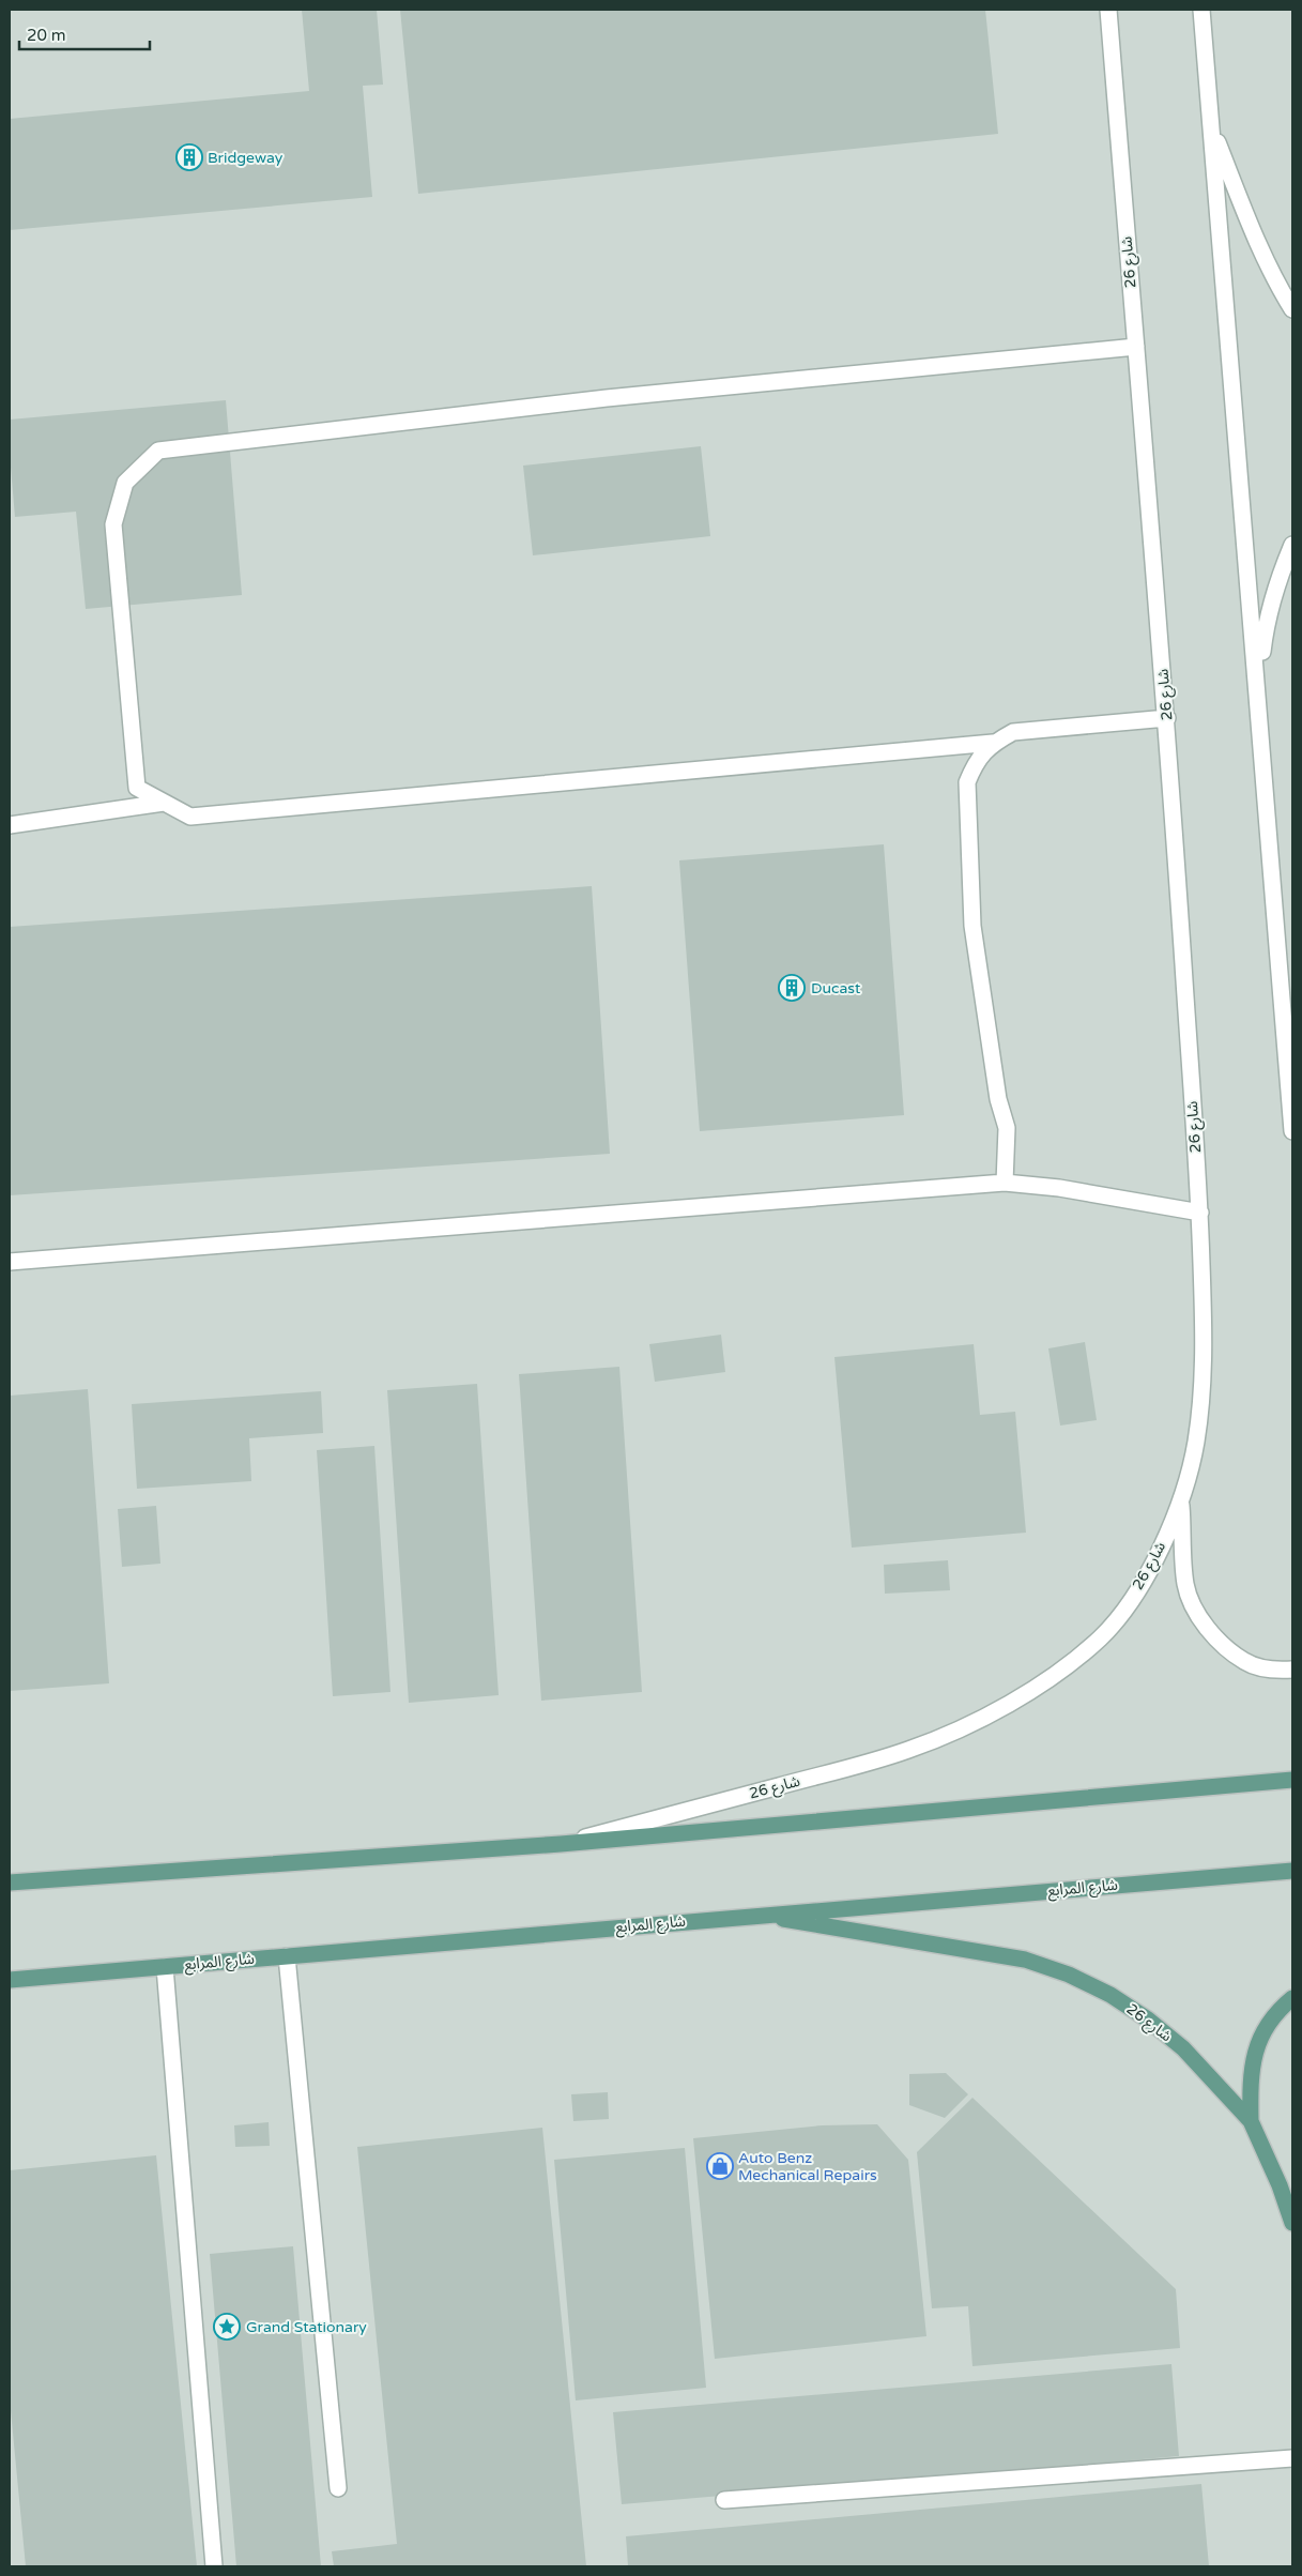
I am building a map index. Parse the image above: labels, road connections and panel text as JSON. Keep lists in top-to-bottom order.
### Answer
{
  "streets": {
    "main road": ["شارع 26", "شارع المرابع"]
  },
  "crossings": [
    ["شارع 26", "شارع المرابع"]
  ],
  "places": {
    "building": ["Bridgeway", "Ducast"],
    "shop": ["Auto Benz Mechanical Repairs"],
    "place": ["Grand Stationary"]
  },
  "scale_bar": "20 m"
}
